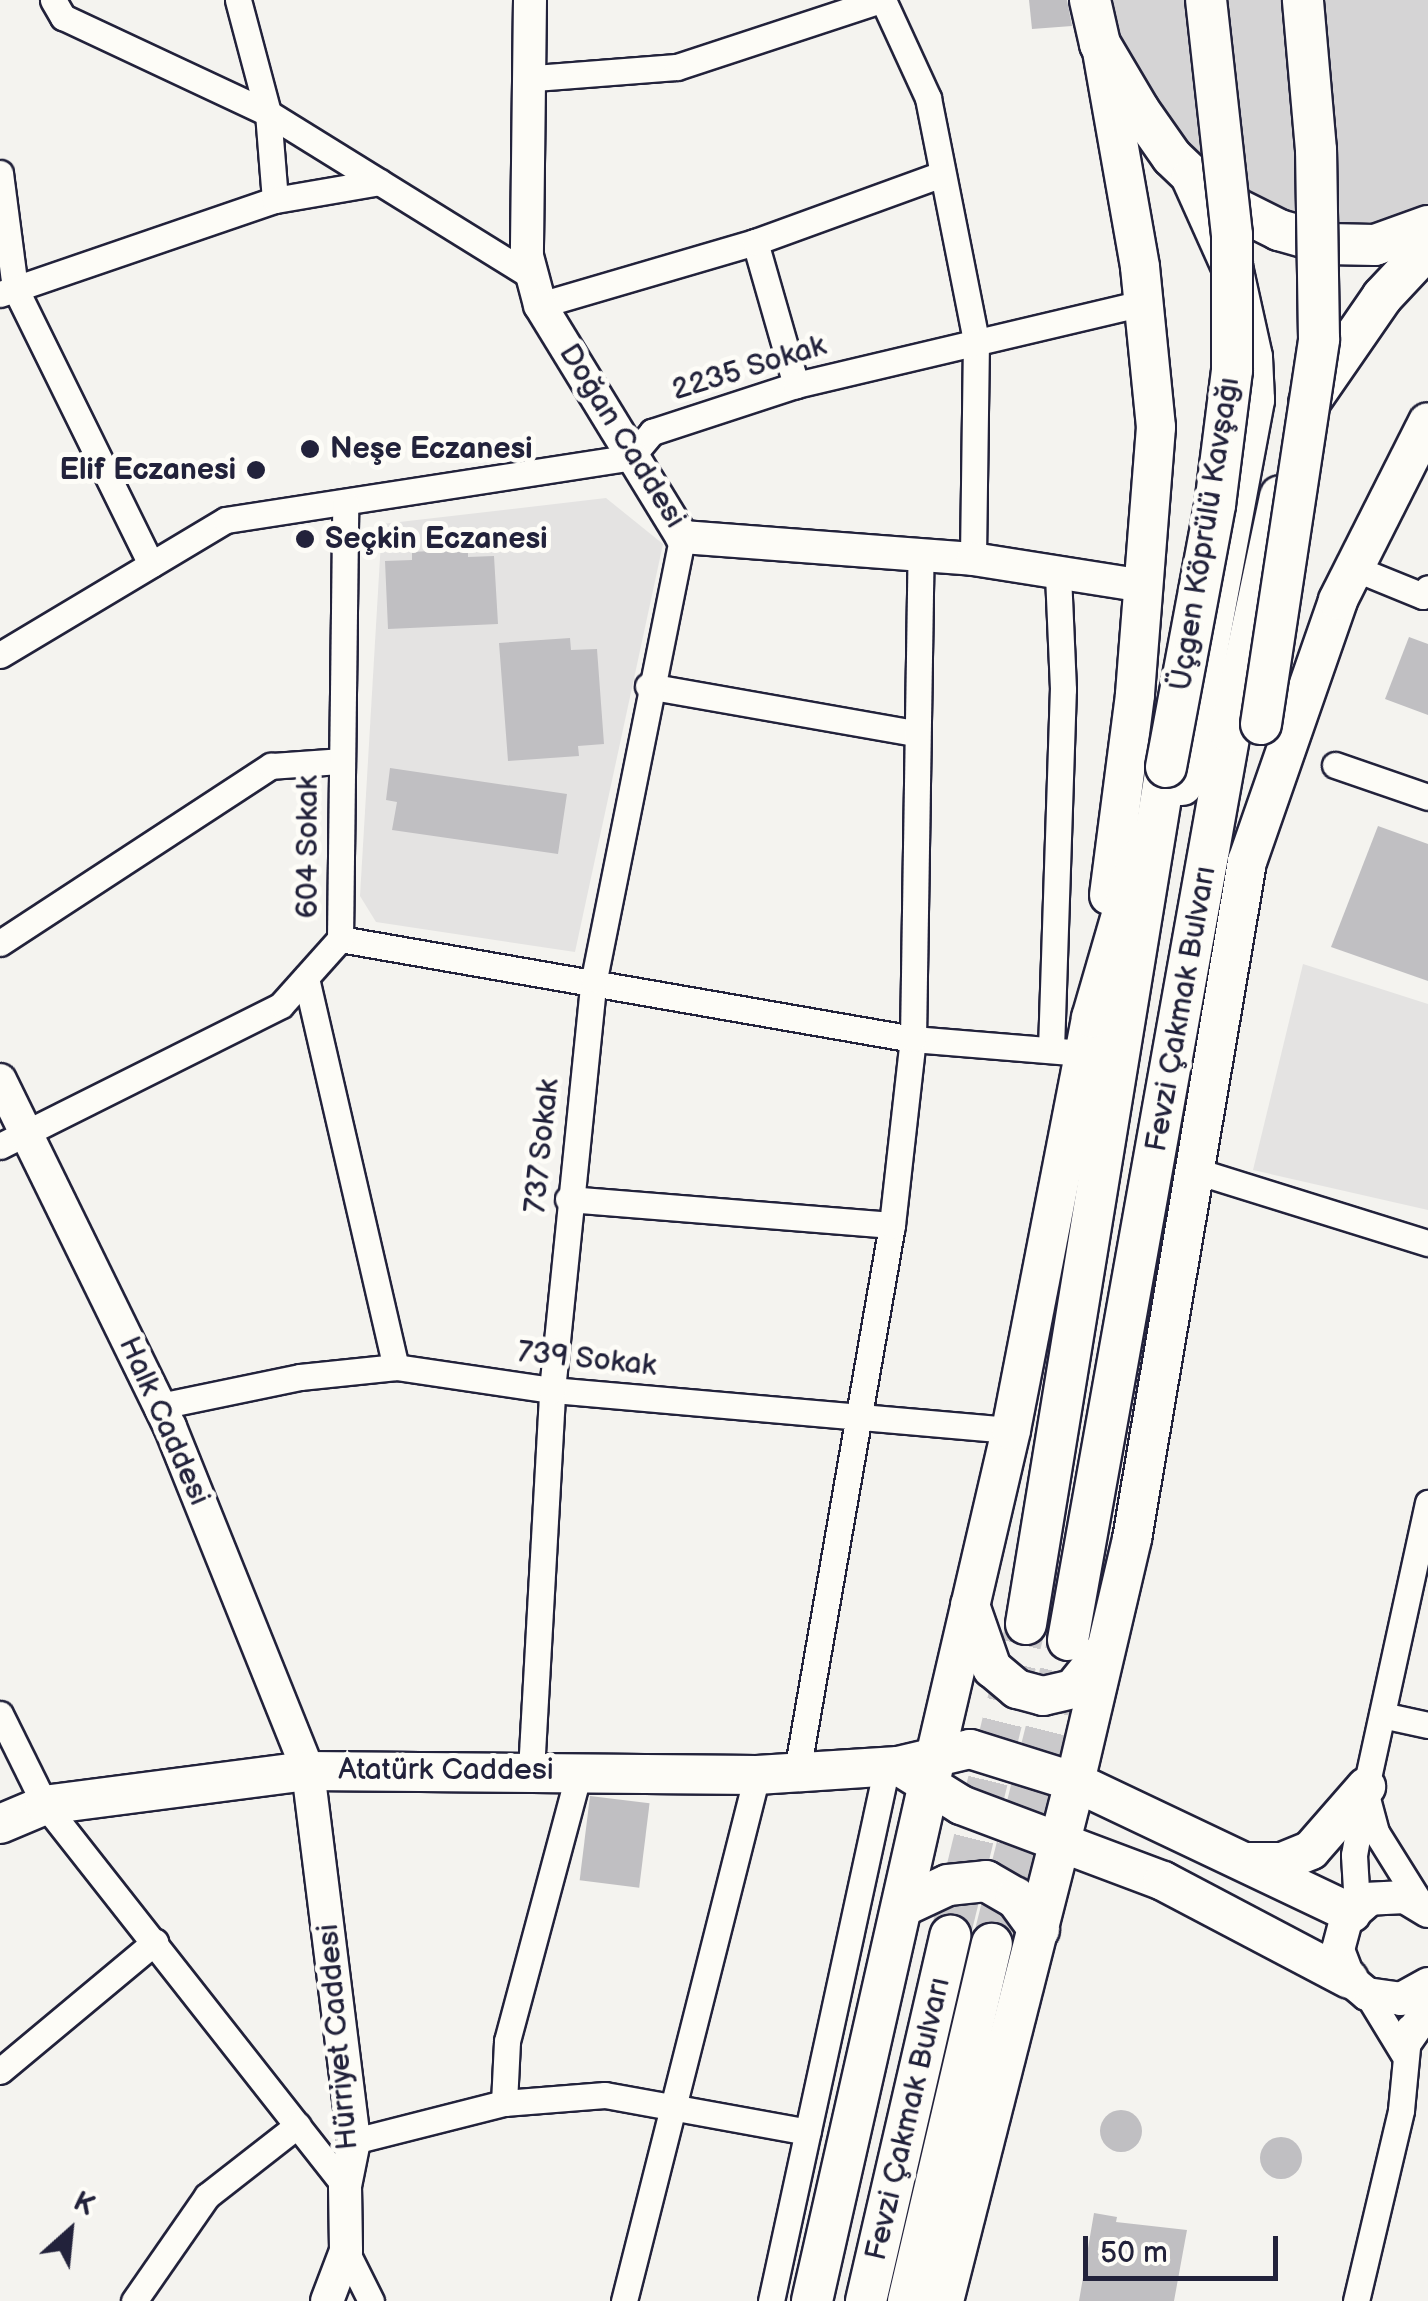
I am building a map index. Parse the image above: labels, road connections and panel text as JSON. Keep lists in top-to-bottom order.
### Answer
{
  "streets": {
    "main road": ["Üçgen Köprülü Kavşağı", "Fevzi Çakmak Bulvarı", "Atatürk Caddesi"],
    "street": [
      "2235 Sokak",
      "Doğan Caddesi",
      "604 Sokak",
      "737 Sokak",
      "739 Sokak",
      "Halk Caddesi",
      "Hürriyet Caddesi"
    ]
  },
  "crossings": [
    ["2235 Sokak", "Doğan Caddesi"],
    ["2235 Sokak", "604 Sokak"],
    ["Doğan Caddesi", "737 Sokak"],
    ["Üçgen Köprülü Kavşağı", "Fevzi Çakmak Bulvarı"],
    ["604 Sokak", "Halk Caddesi"],
    ["737 Sokak", "739 Sokak"],
    ["737 Sokak", "Atatürk Caddesi"],
    ["739 Sokak", "Halk Caddesi"],
    ["Halk Caddesi", "Atatürk Caddesi"],
    ["Halk Caddesi", "Hürriyet Caddesi"],
    ["Atatürk Caddesi", "Hürriyet Caddesi"]
  ],
  "places": ["Neşe Eczanesi", "Elif Eczanesi", "Seçkin Eczanesi"],
  "scale_bar": "50 m",
  "north": "top right"
}
